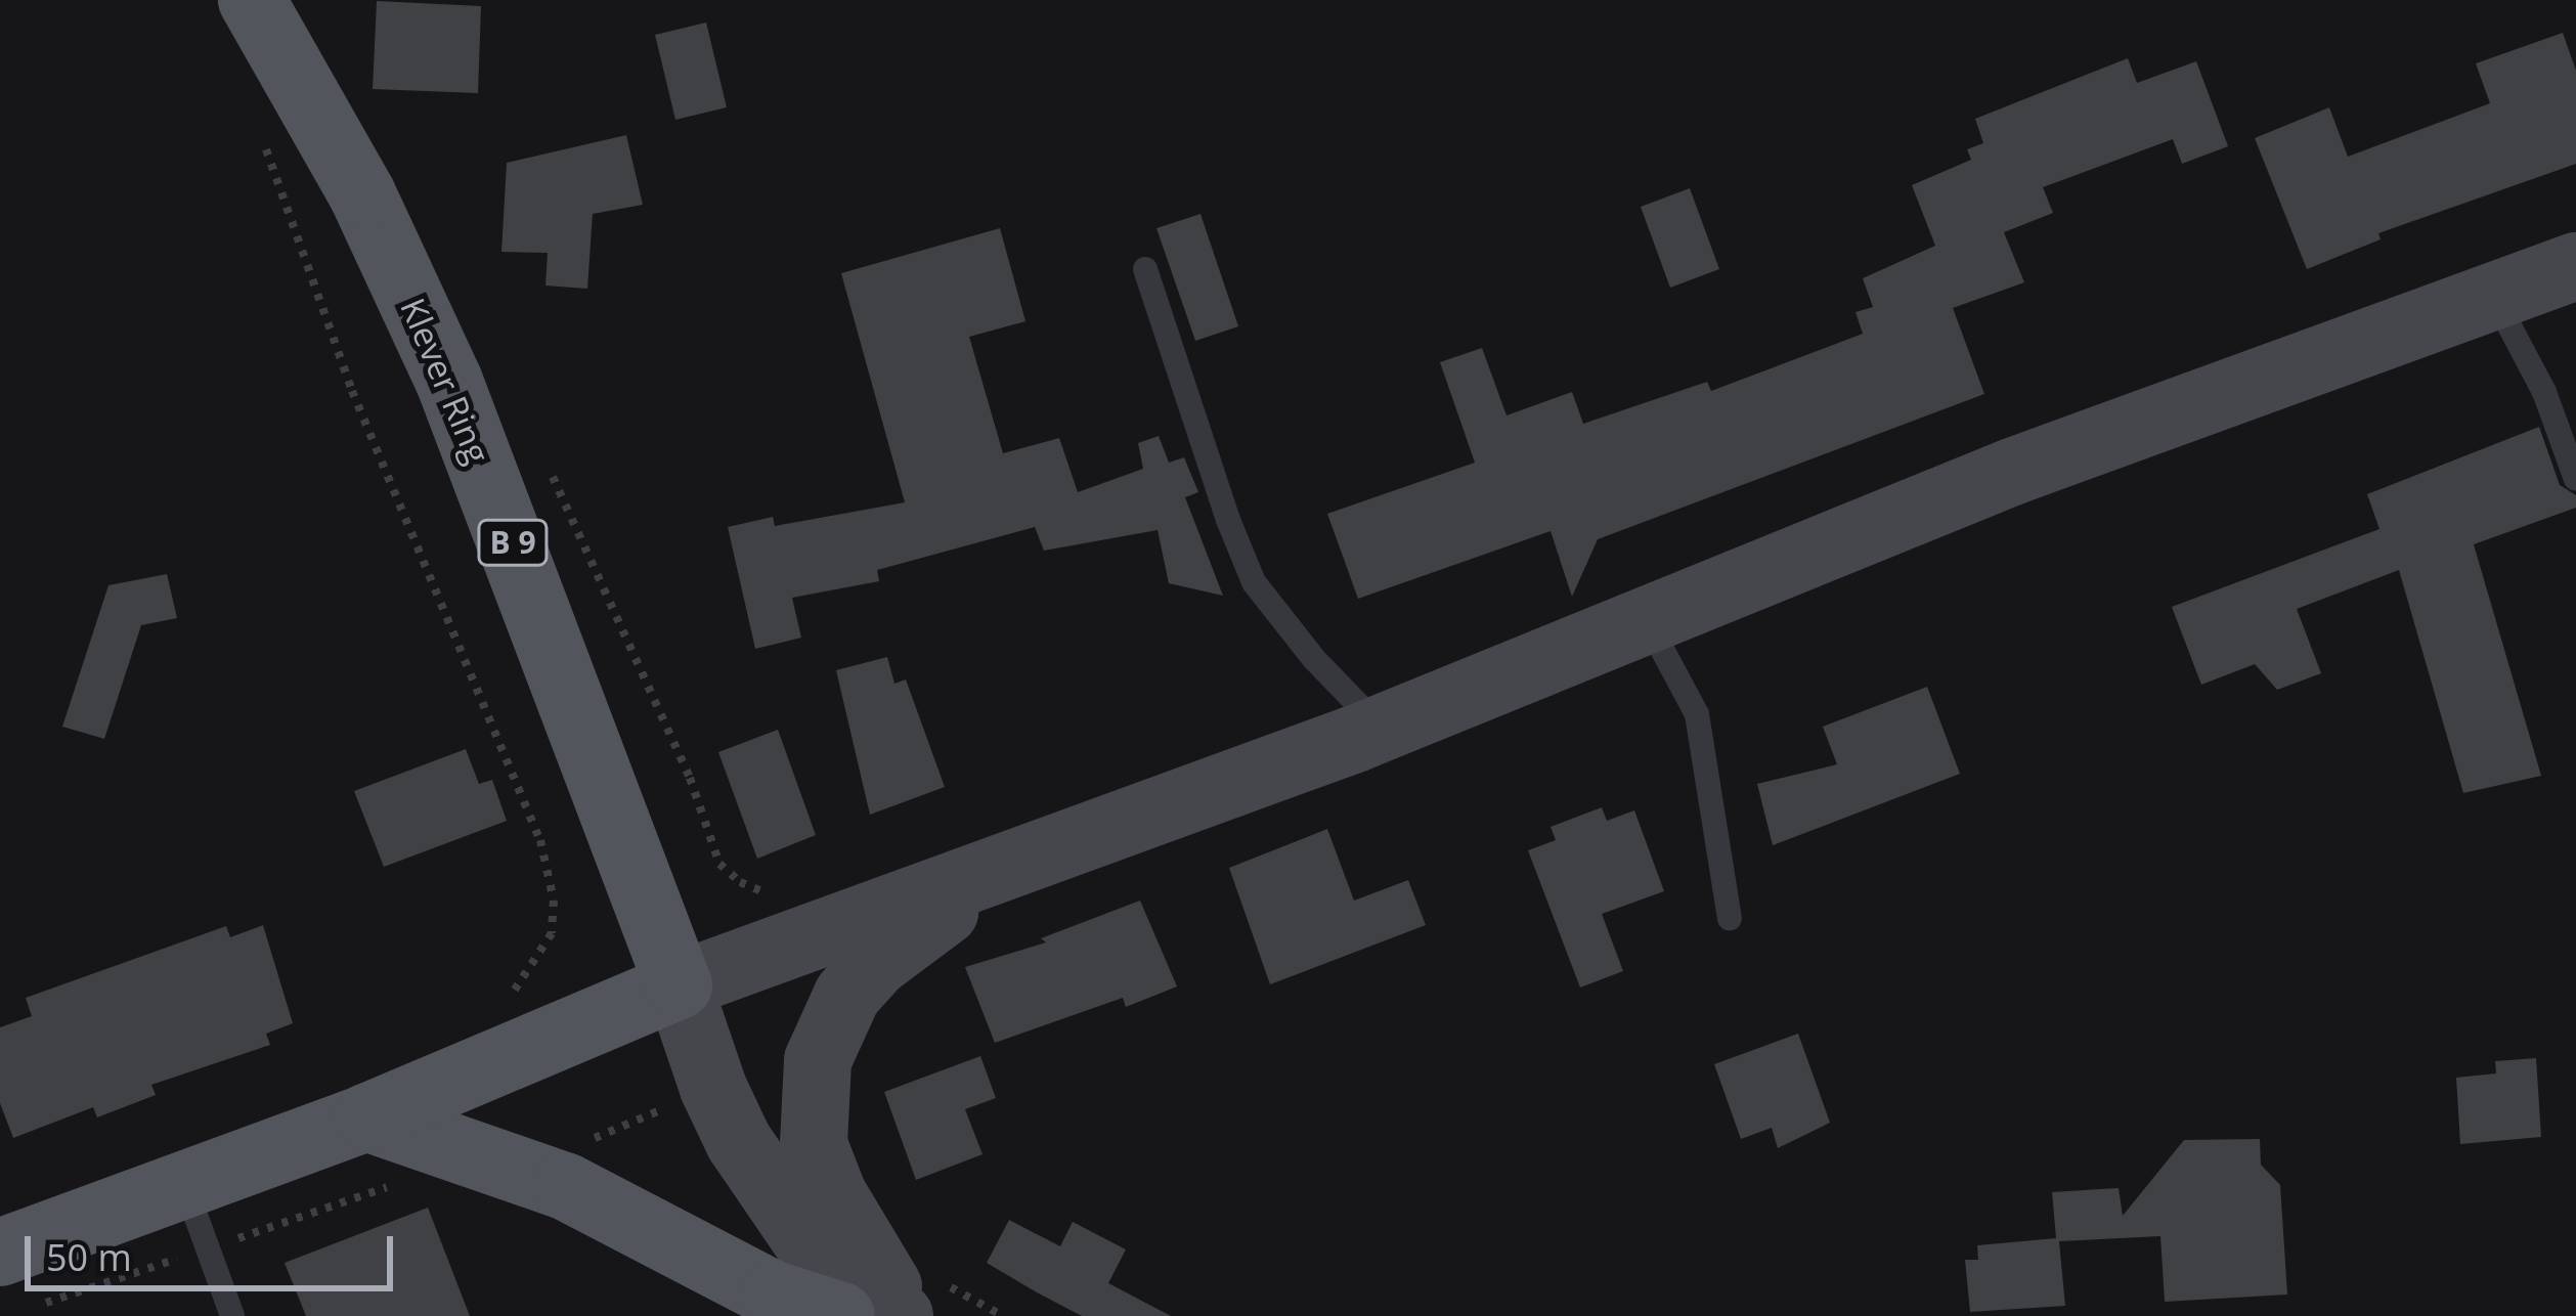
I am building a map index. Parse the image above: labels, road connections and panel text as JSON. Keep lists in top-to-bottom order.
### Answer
{
  "streets": {
    "main road": ["Klever Ring", "B 9"]
  },
  "scale_bar": "50 m"
}
